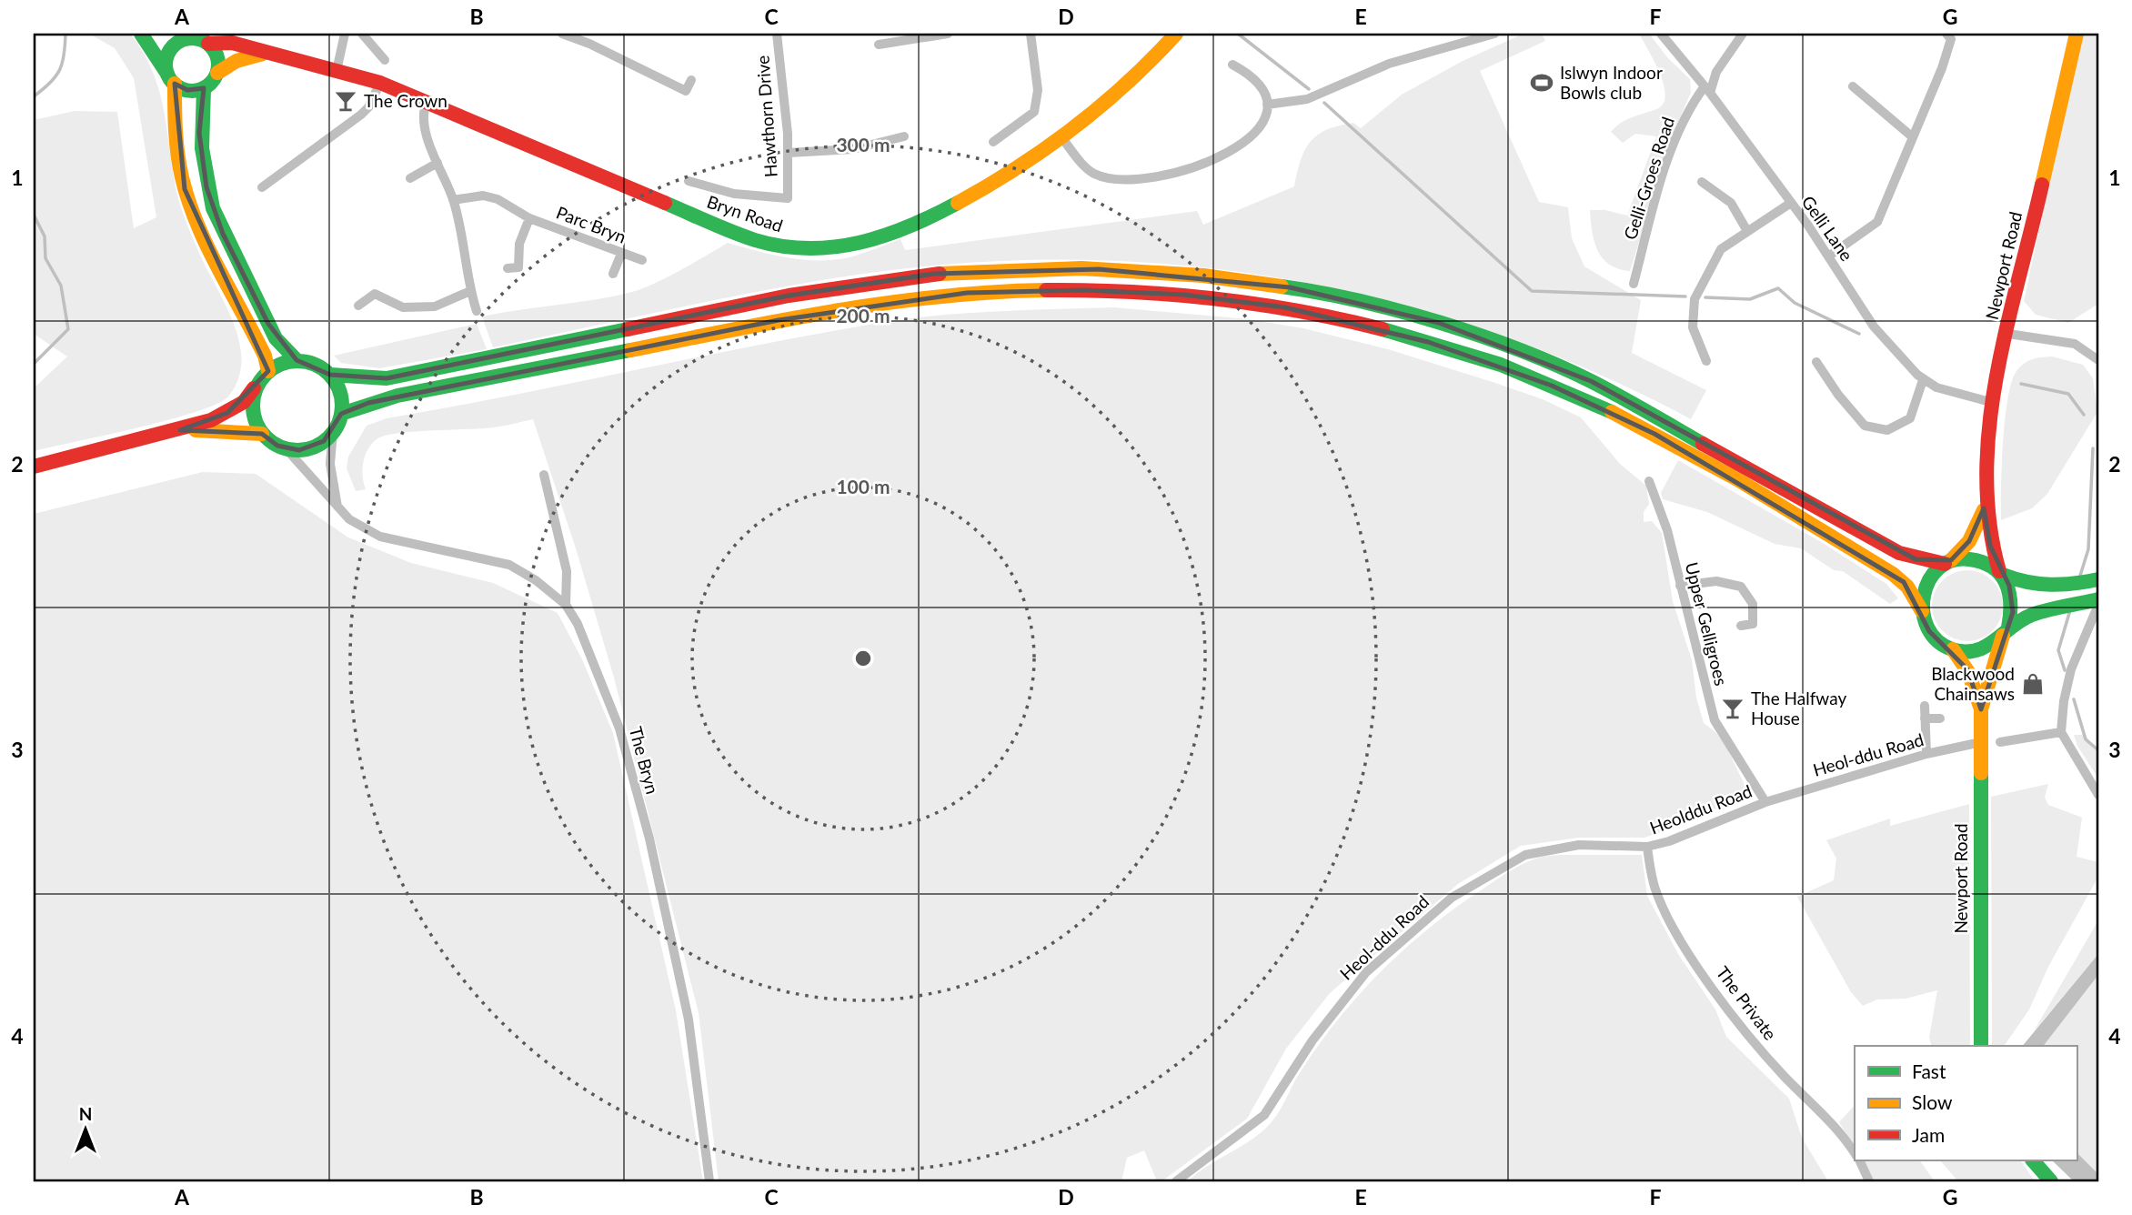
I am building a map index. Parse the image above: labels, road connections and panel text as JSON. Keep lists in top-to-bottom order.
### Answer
{
  "streets": {
    "main road": ["Bryn Road", "Newport Road"],
    "street": [
      "Hawthorn Drive",
      "Gelli-Groes Road",
      "Parc Bryn",
      "Gelli Lane",
      "Upper Gelligroes",
      "Heol-ddu Road",
      "The Bryn",
      "Heolddu Road",
      "The Private"
    ]
  },
  "crossings": [
    ["Gelli-Groes Road", "Gelli Lane"],
    ["Gelli Lane", "Newport Road"],
    ["Newport Road", "Heol-ddu Road"],
    ["Upper Gelligroes", "Heol-ddu Road"],
    ["Upper Gelligroes", "Heolddu Road"],
    ["Heol-ddu Road", "Heolddu Road"],
    ["Heol-ddu Road", "The Private"],
    ["Heolddu Road", "The Private"]
  ],
  "places": {
    "sports": ["Islwyn Indoor Bowls club"],
    "bar": ["The Crown", "The Halfway House"],
    "shop": ["Blackwood Chainsaws"]
  },
  "legend": ["Fast", "Slow", "Jam"],
  "north": "top",
  "grid": {
    "columns": [
      "A",
      "B",
      "C",
      "D",
      "E",
      "F",
      "G"
    ],
    "rows": [
      "1",
      "2",
      "3",
      "4"
    ]
  },
  "rings": ["300 m", "200 m", "100 m"]
}
